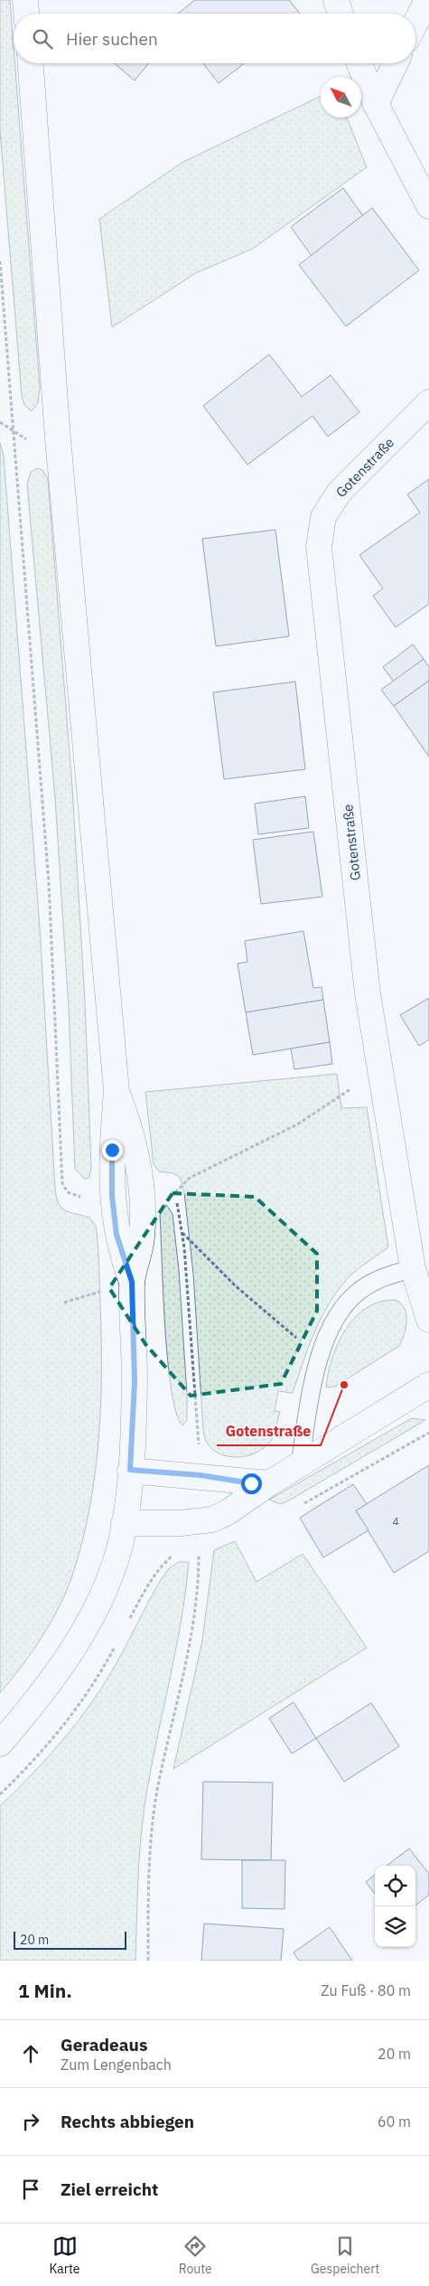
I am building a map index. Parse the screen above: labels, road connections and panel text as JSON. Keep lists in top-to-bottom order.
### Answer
{
  "streets": {
    "street": ["Gotenstraße"]
  },
  "places": ["Gotenstraße"],
  "house_numbers": ["4"],
  "scale_bar": "20 m",
  "north": "top left",
  "page": {
    "search": "Hier suchen",
    "scale": "20 m",
    "heading": ["1 Min.", "Zu Fuß · 80 m"],
    "list": [
      ["Geradeaus", "Zum Lengenbach", "20 m"],
      ["Rechts abbiegen", "60 m"],
      "Ziel erreicht"
    ],
    "nav": ["Karte", "Route", "Gespeichert"]
  }
}
